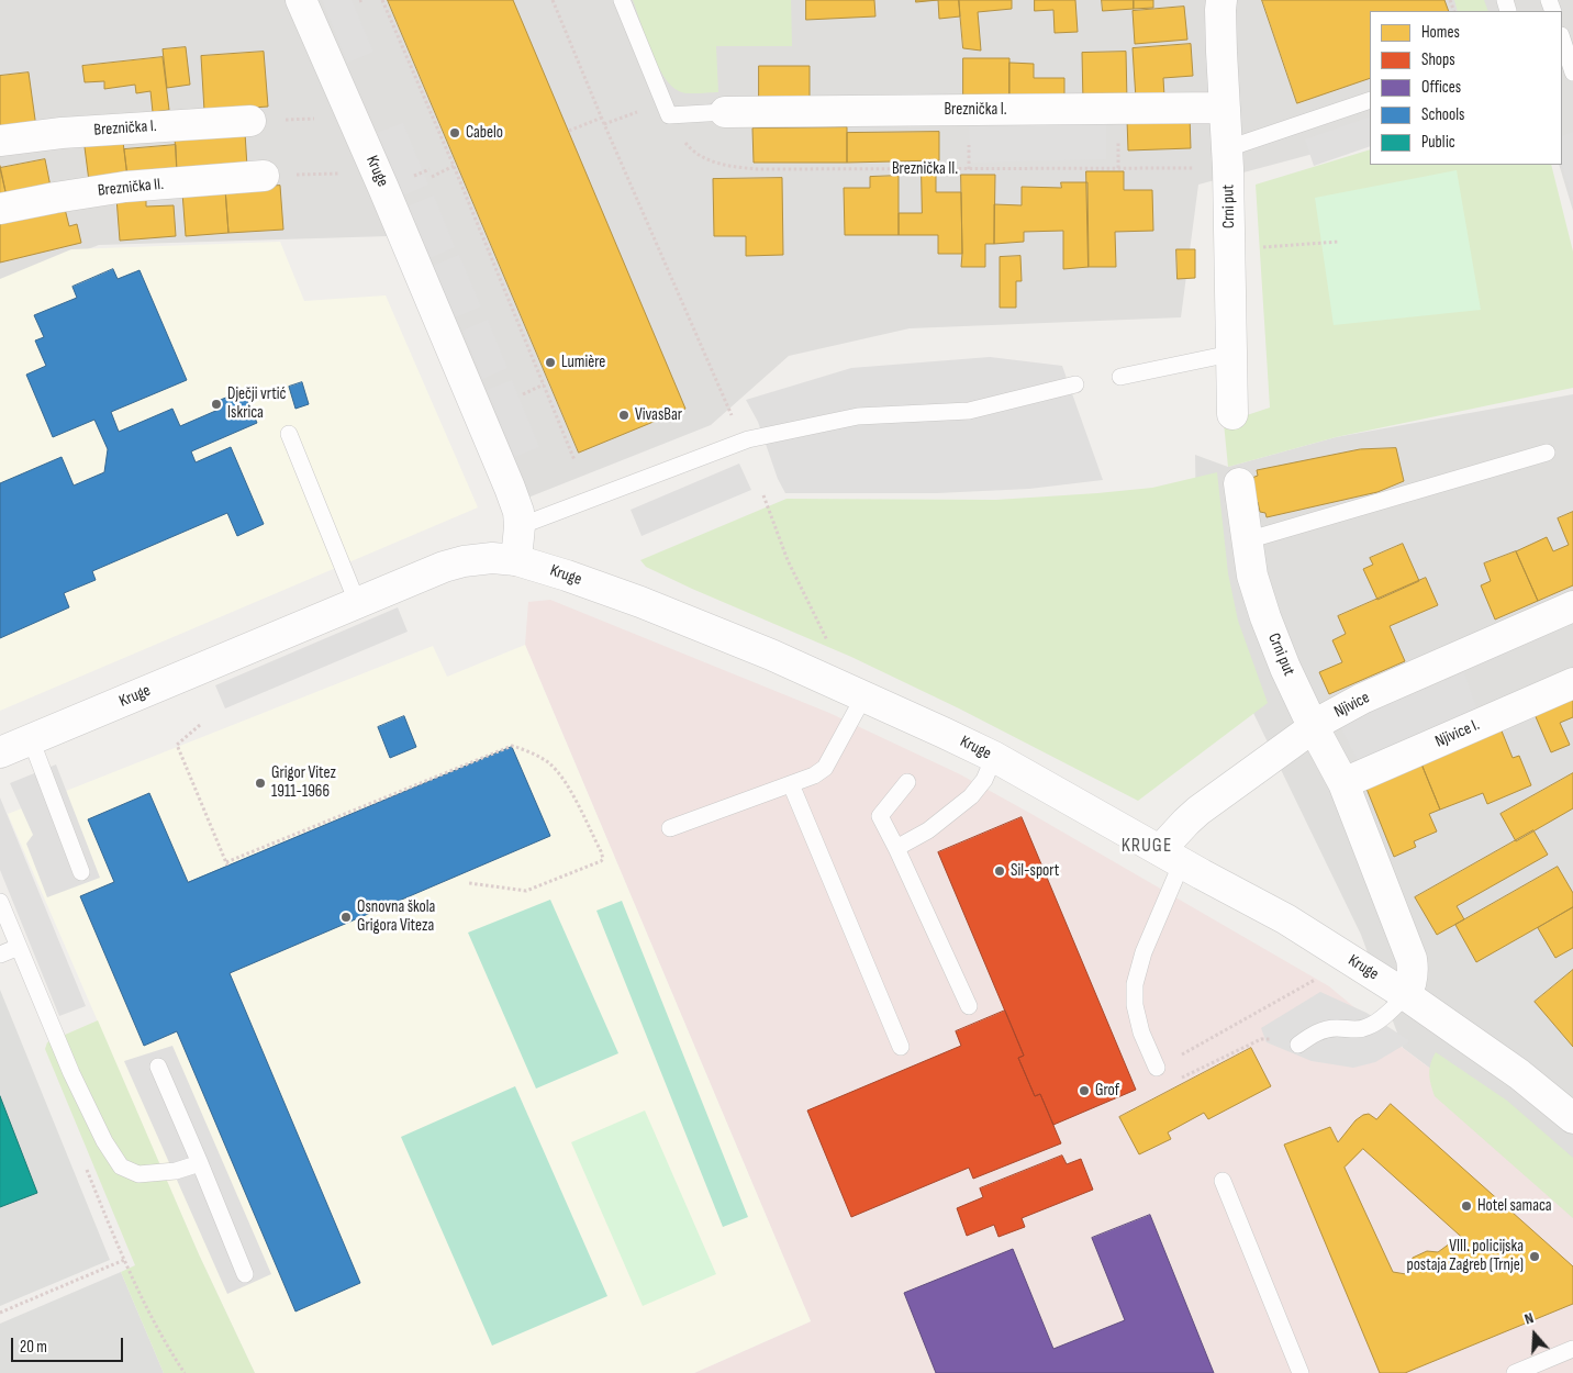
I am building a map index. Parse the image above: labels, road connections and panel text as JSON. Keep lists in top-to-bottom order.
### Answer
{
  "streets": {
    "street": [
      "Breznička I.",
      "Breznička II.",
      "Kruge",
      "Crni put",
      "Njivice",
      "Njivice I."
    ]
  },
  "crossings": [
    ["Breznička I.", "Crni put"],
    ["Kruge", "Njivice"],
    ["Crni put", "Njivice"]
  ],
  "districts": ["KRUGE"],
  "places": [
    "Cabelo",
    "Lumière",
    "Dječji vrtić Iskrica",
    "VivasBar",
    "Grigor Vitez 1911-1966",
    "Sil-sport",
    "Osnovna škola Grigora Viteza",
    "Grof",
    "Hotel samaca",
    "VIII. policijska postaja Zagreb (Trnje)"
  ],
  "legend": [
    "Homes",
    "Shops",
    "Offices",
    "Schools",
    "Public"
  ],
  "scale_bar": "20 m",
  "north": "top"
}
